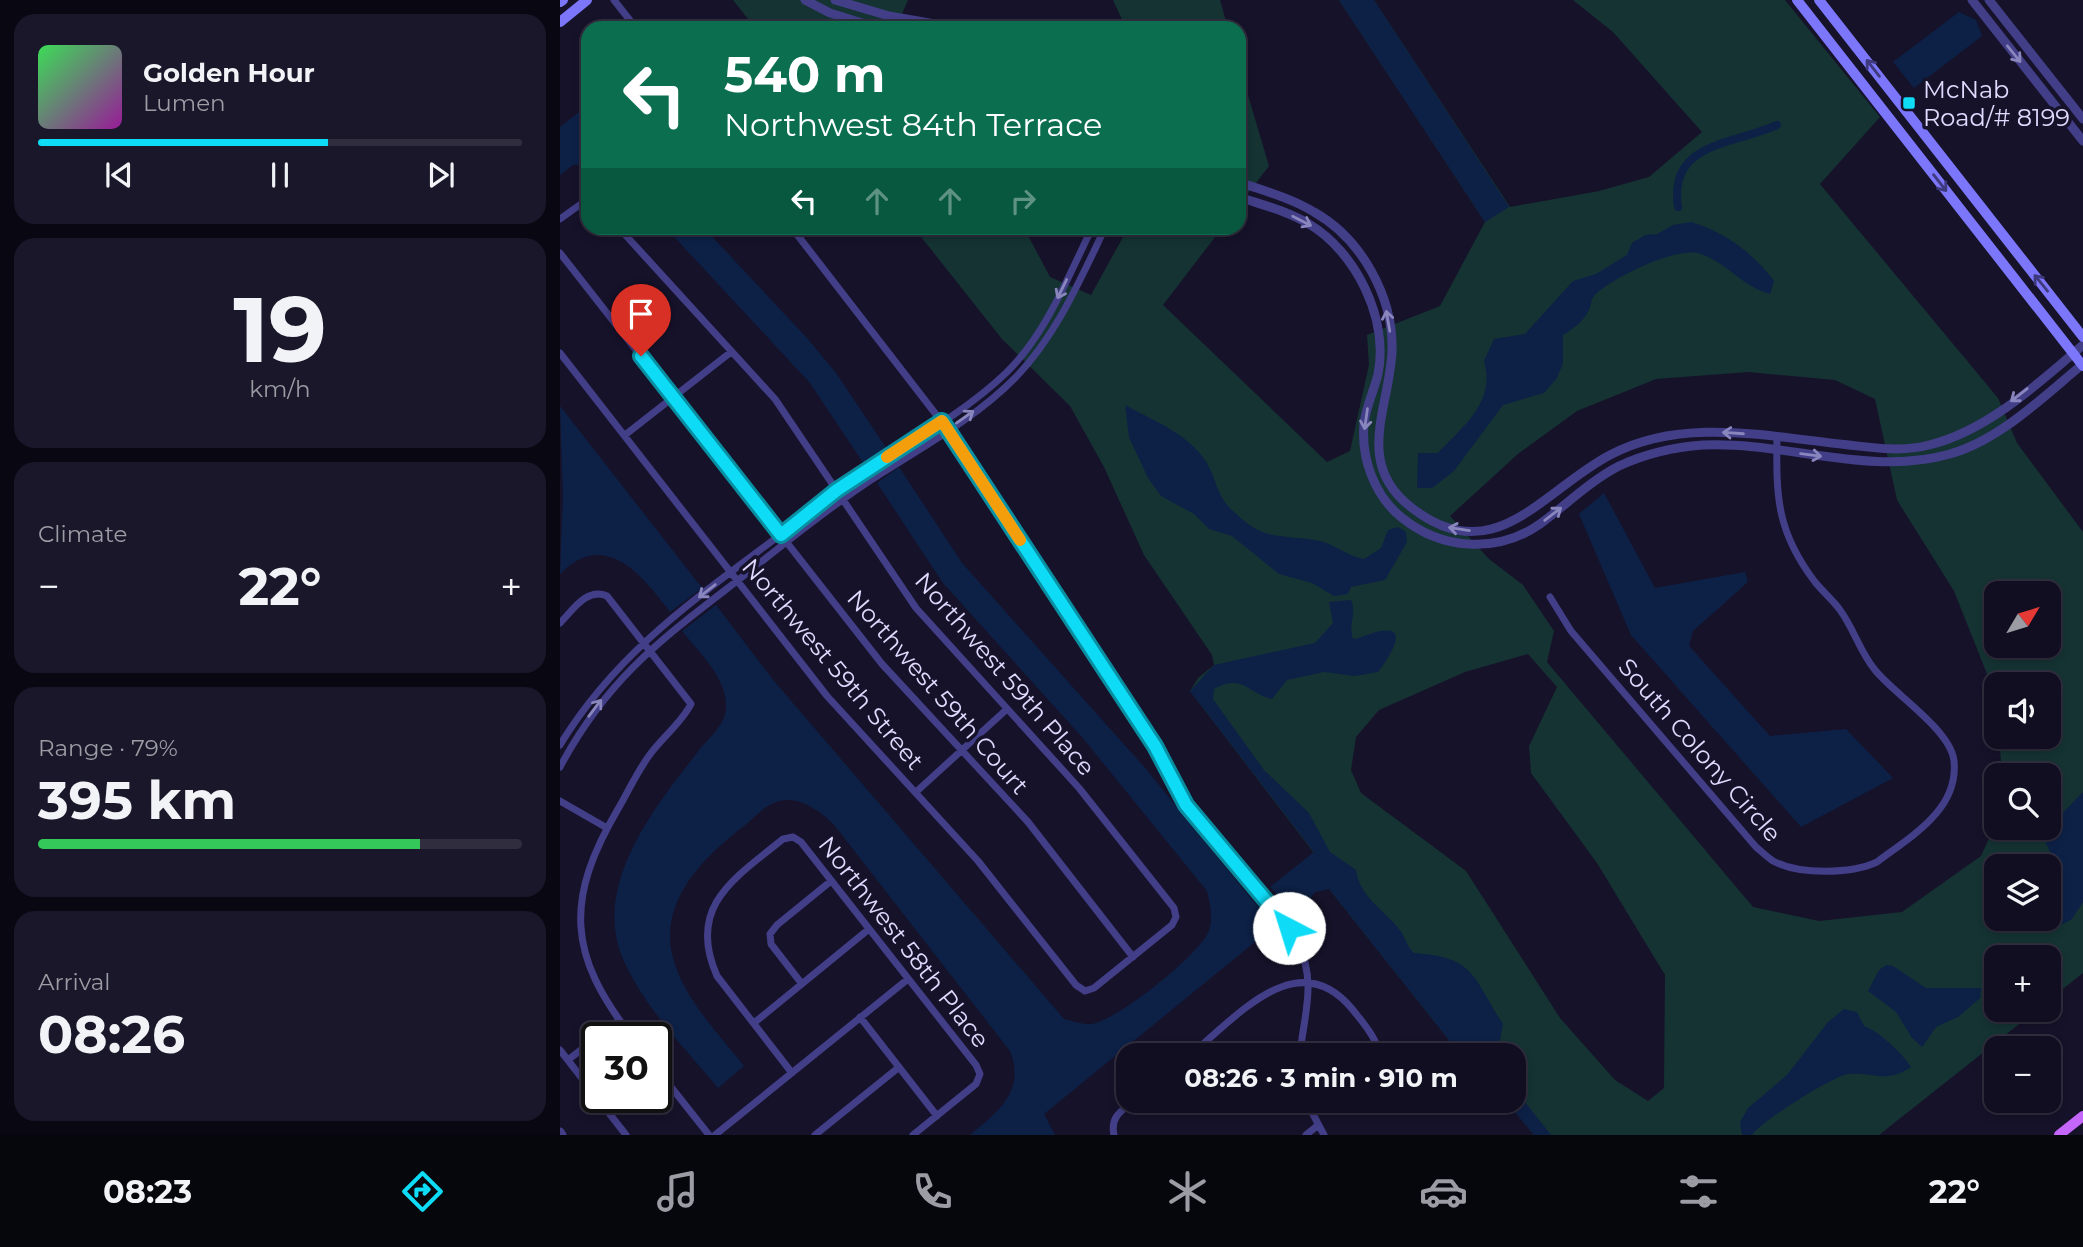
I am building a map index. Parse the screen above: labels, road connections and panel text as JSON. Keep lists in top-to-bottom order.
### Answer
{
  "streets": {
    "street": [
      "Northwest 59th Street",
      "Northwest 59th Place",
      "Northwest 59th Court",
      "South Colony Circle",
      "Northwest 58th Place"
    ]
  },
  "crossings": [
    ["Northwest 59th Street", "Northwest 59th Place"],
    ["Northwest 59th Street", "Northwest 59th Court"],
    ["Northwest 59th Place", "Northwest 59th Court"]
  ],
  "places": {
    "transit": ["McNab Road/# 8199"]
  },
  "north": "top right",
  "page": {
    "turn": ["540 m", "Northwest 84th Terrace"],
    "song": ["Golden Hour", "Lumen"],
    "tile": [
      ["19", "km/h"],
      "Climate",
      ["Range · 79%", "395 km"],
      ["Arrival", "08:26"]
    ],
    "heat": ["−", "22°", "+"],
    "map_buttons": ["+", "−"],
    "limit": "30",
    "trip": "08:26 · 3 min · 910 m",
    "tabs": ["08:23", "22°"]
  }
}
